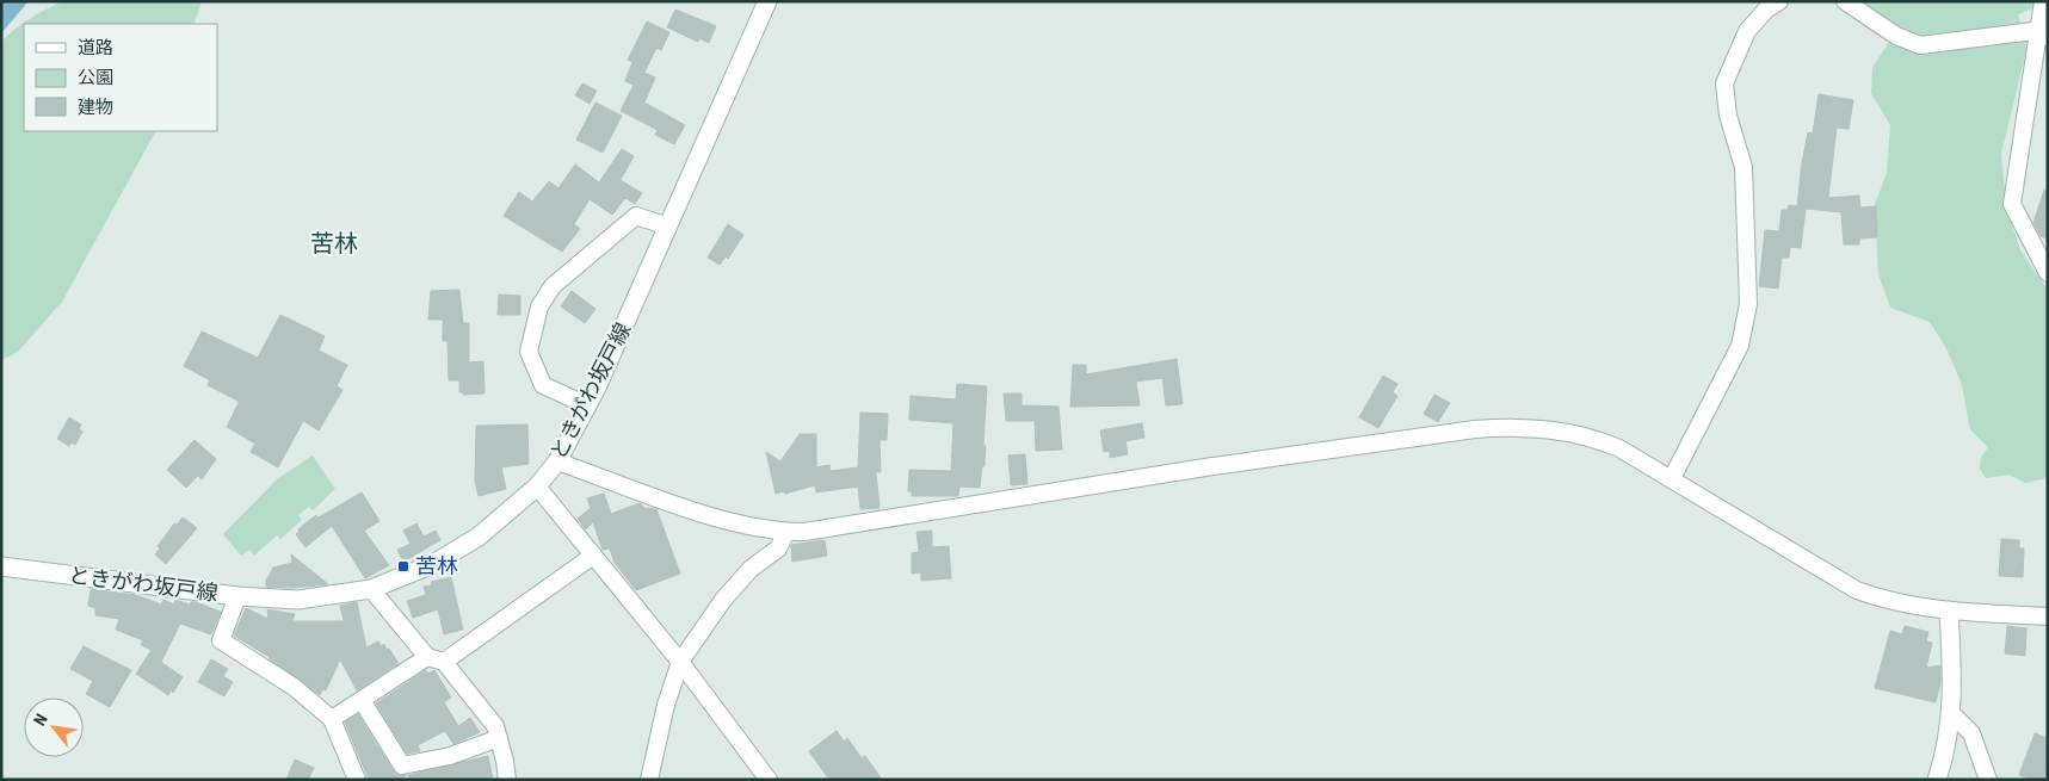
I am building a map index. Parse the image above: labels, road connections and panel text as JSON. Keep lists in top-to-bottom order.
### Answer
{
  "streets": {
    "main road": ["ときがわ坂戸線"]
  },
  "districts": ["苦林"],
  "places": {
    "transit": ["苦林"]
  },
  "legend": ["道路", "公園", "建物"],
  "north": "top left"
}
